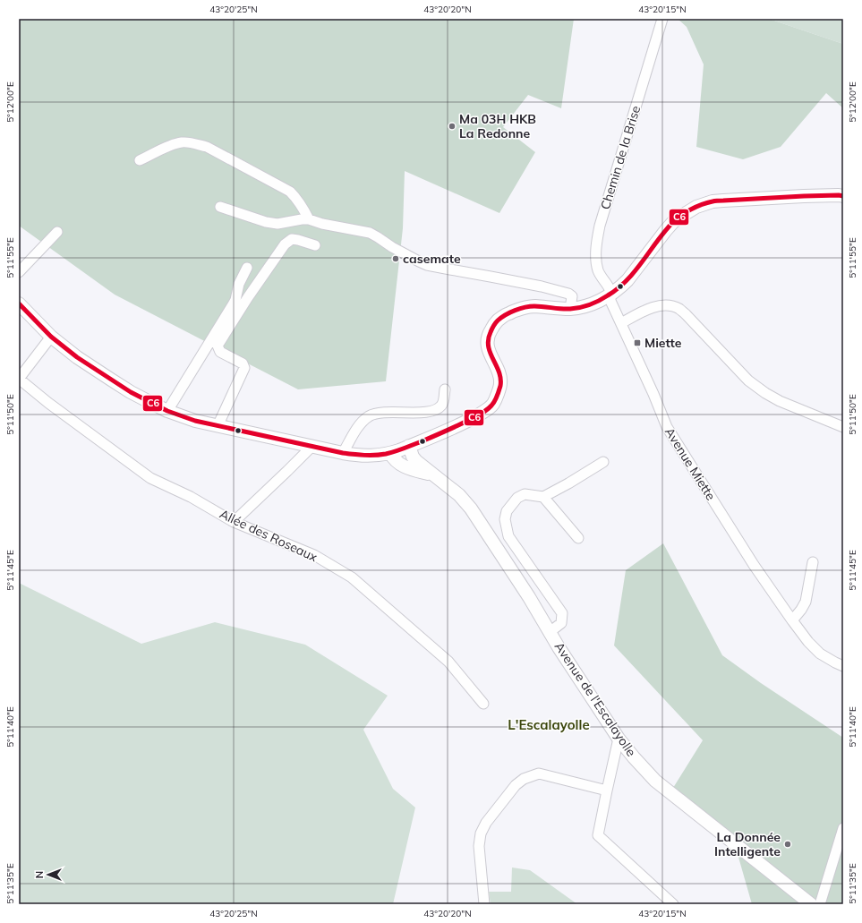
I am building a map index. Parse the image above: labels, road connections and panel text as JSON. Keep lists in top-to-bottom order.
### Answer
{
  "streets": {
    "street": [
      "Chemin de la Brise",
      "Avenue Miette",
      "Allée des Roseaux",
      "Avenue de l'Escalayolle"
    ]
  },
  "crossings": [
    ["Chemin de la Brise", "Avenue Miette"]
  ],
  "districts": ["L'Escalayolle"],
  "places": {
    "other": ["Ma 03H HKB La Redonne", "casemate", "La Donnée Intelligente"],
    "transit": ["Miette"]
  },
  "lines": ["transit line C6"],
  "north": "left",
  "coordinates": [
    "43°20'25\"N",
    "43°20'20\"N",
    "43°20'15\"N",
    "5°12'00\"E",
    "5°11'55\"E",
    "5°11'50\"E",
    "5°11'45\"E",
    "5°11'40\"E",
    "5°11'35\"E"
  ]
}
